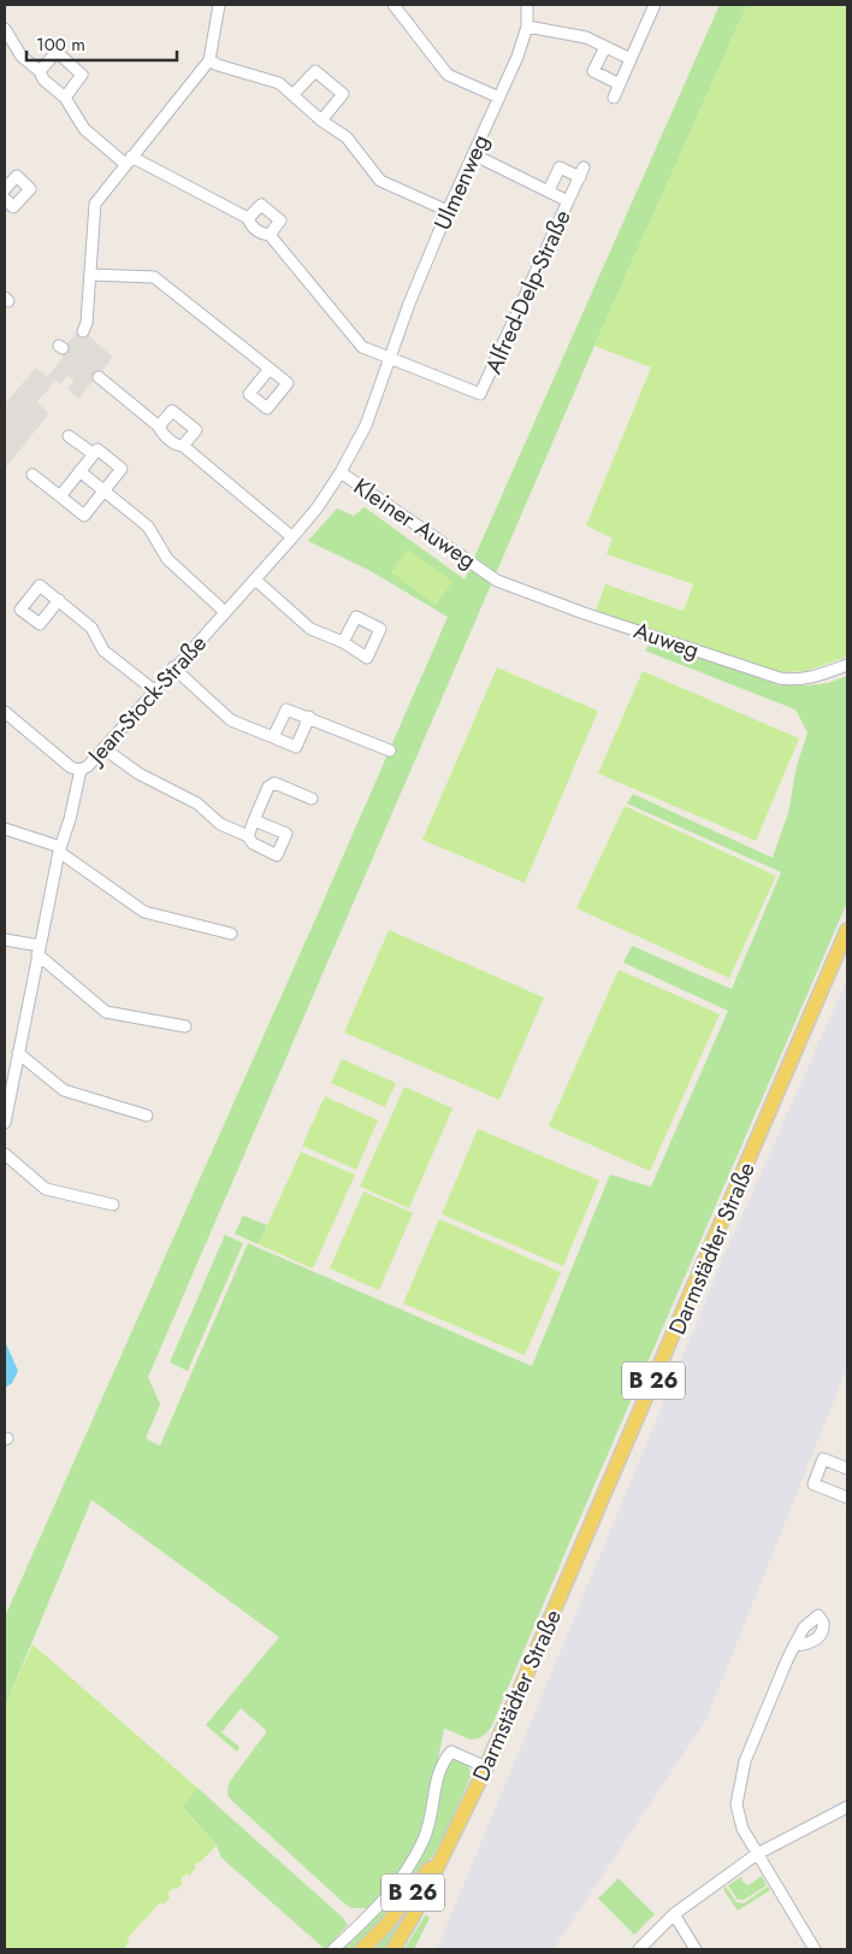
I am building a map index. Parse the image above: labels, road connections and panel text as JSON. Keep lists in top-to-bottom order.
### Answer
{
  "streets": {
    "main road": ["Darmstädter Straße", "B 26"],
    "street": [
      "Ulmenweg",
      "Alfred-Delp-Straße",
      "Kleiner Auweg",
      "Auweg",
      "Jean-Stock-Straße"
    ]
  },
  "crossings": [
    ["Ulmenweg", "Alfred-Delp-Straße"],
    ["Ulmenweg", "Jean-Stock-Straße"],
    ["Alfred-Delp-Straße", "Jean-Stock-Straße"],
    ["Kleiner Auweg", "Auweg"],
    ["Kleiner Auweg", "Jean-Stock-Straße"]
  ],
  "scale_bar": "100 m"
}
